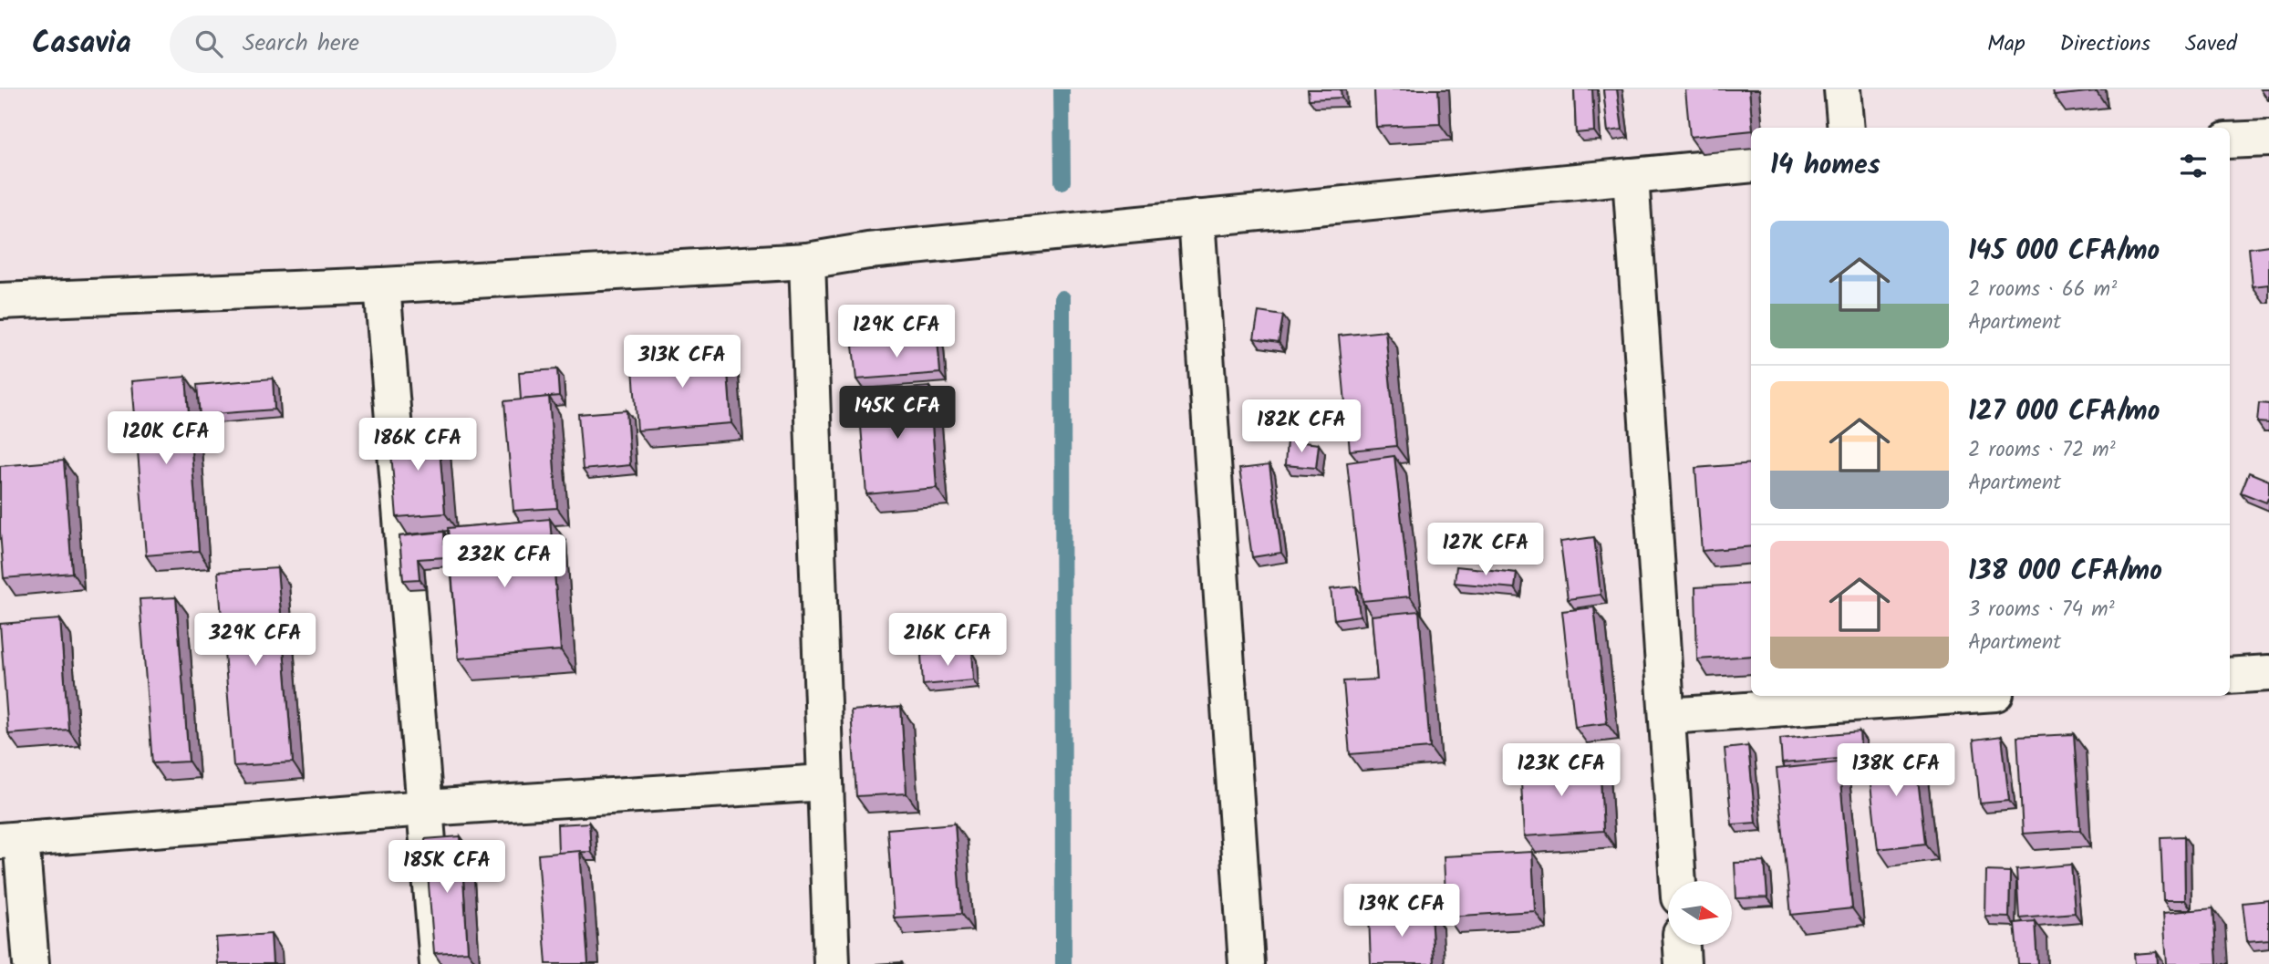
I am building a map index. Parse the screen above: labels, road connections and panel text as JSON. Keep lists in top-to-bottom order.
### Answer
{
  "north": "right",
  "page": {
    "header": "Casavia",
    "search": "Search here",
    "nav": ["Map", "Directions", "Saved"],
    "heading": "14 homes",
    "list": [
      {
        "name": "145 000 CFA/mo",
        "note": "2 rooms · 66 m² · Apartment"
      },
      {
        "name": "127 000 CFA/mo",
        "note": "2 rooms · 72 m² · Apartment"
      },
      {
        "name": "138 000 CFA/mo",
        "note": "3 rooms · 74 m² · Apartment"
      }
    ],
    "price": [
      "129K CFA",
      "313K CFA",
      "145K CFA",
      "182K CFA",
      "120K CFA",
      "186K CFA",
      "127K CFA",
      "232K CFA",
      "329K CFA",
      "216K CFA",
      "123K CFA",
      "138K CFA",
      "185K CFA",
      "139K CFA"
    ]
  }
}
